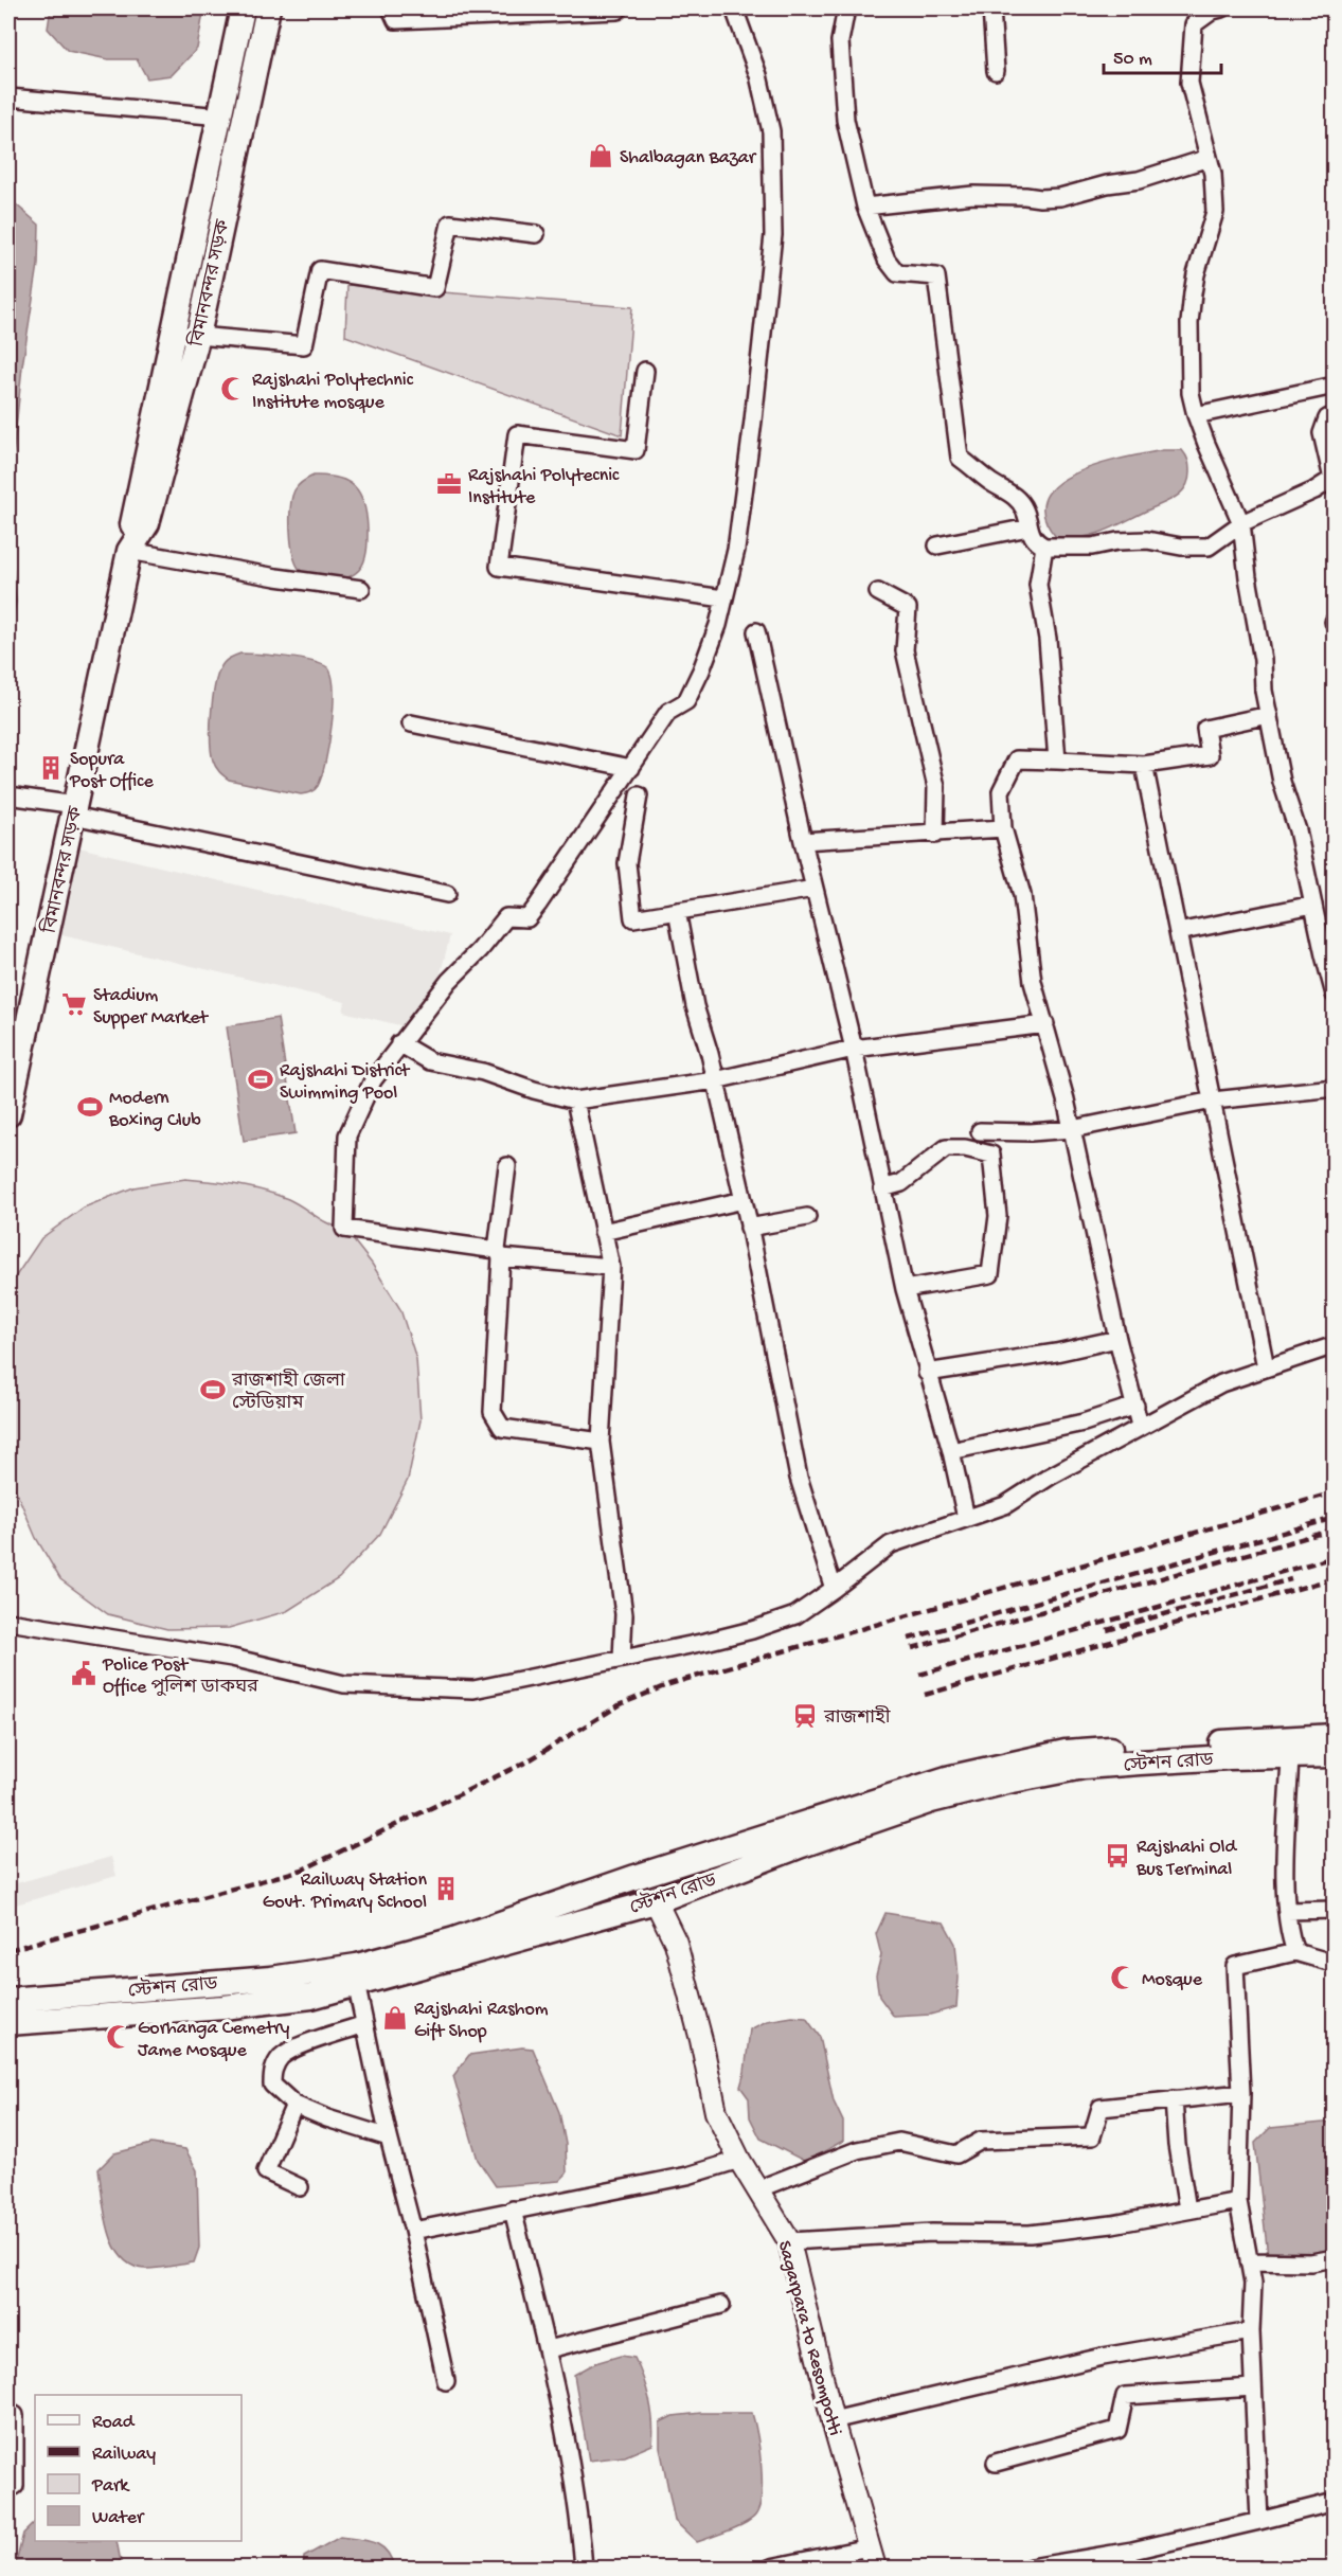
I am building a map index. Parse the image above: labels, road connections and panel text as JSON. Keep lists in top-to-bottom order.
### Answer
{
  "streets": {
    "main road": ["বিমানবন্দর সড়ক", "স্টেশন রোড", "Sagarpara to Resompotti"]
  },
  "crossings": [
    ["স্টেশন রোড", "Sagarpara to Resompotti"]
  ],
  "places": {
    "shop": ["Shalbagan Bazar", "Rajshahi Rashom Gift Shop"],
    "mosque": ["Rajshahi Polytechnic Institute mosque", "Mosque", "Gorhanga Cemetry Jame Mosque"],
    "office": ["Rajshahi Polytecnic Institute"],
    "building": ["Sopura Post Office", "Railway Station Govt. Primary School"],
    "supermarket": ["Stadium Supper Market"],
    "sports": ["Rajshahi District Swimming Pool", "Modern Boxing Club", "রাজশাহী জেলা স্টেডিয়াম"],
    "public building": ["Police Post Office পুলিশ ডাকঘর"],
    "station": ["রাজশাহী"],
    "bus stop": ["Rajshahi Old Bus Terminal"]
  },
  "legend": [
    "Road",
    "Railway",
    "Park",
    "Water"
  ],
  "scale_bar": "50 m"
}
